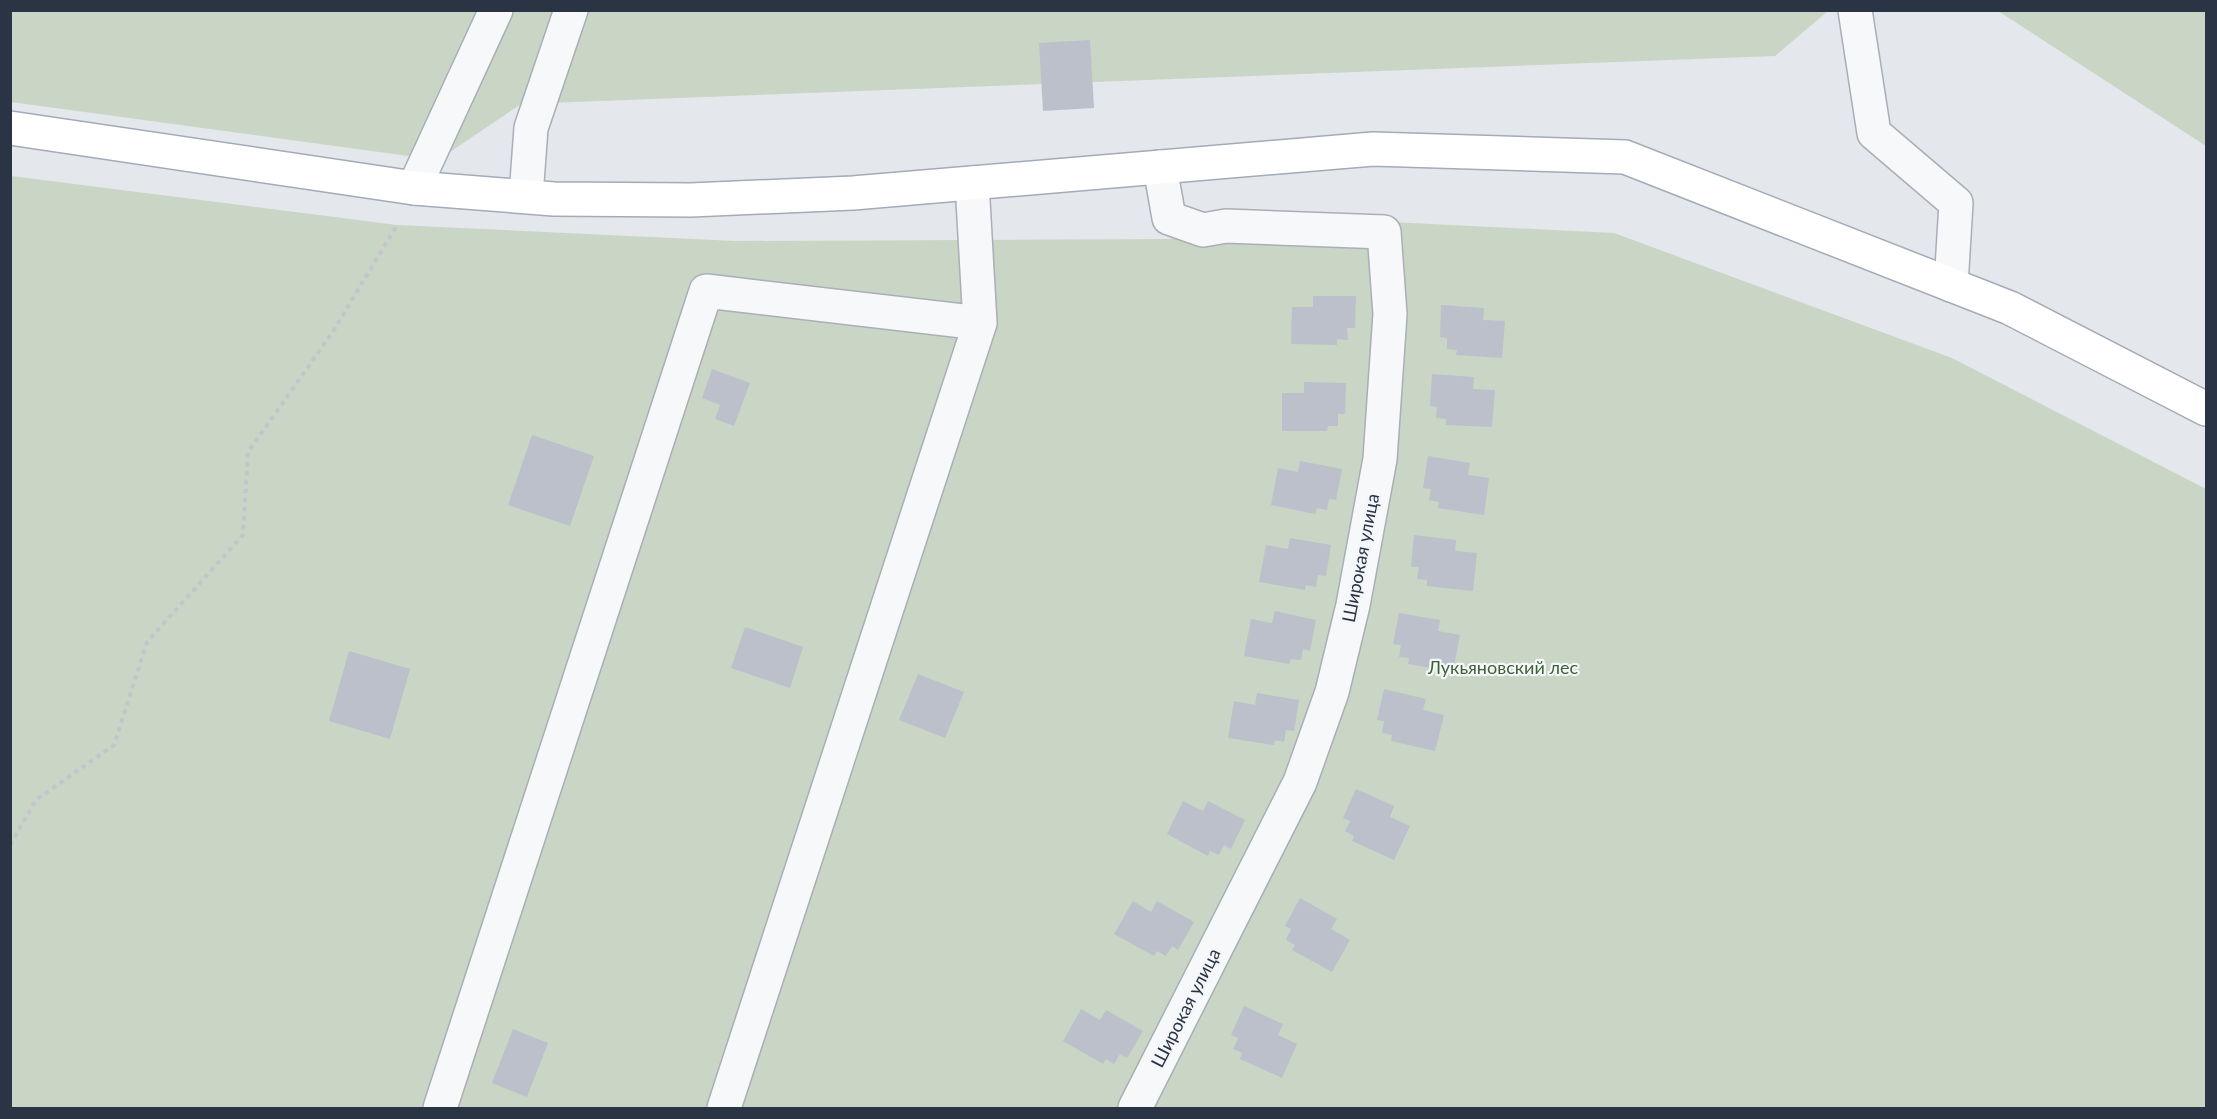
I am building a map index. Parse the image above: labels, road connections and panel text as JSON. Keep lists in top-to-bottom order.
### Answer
{
  "streets": {
    "street": ["Широкая улица"]
  },
  "parks": ["Лукьяновский лес"]
}
